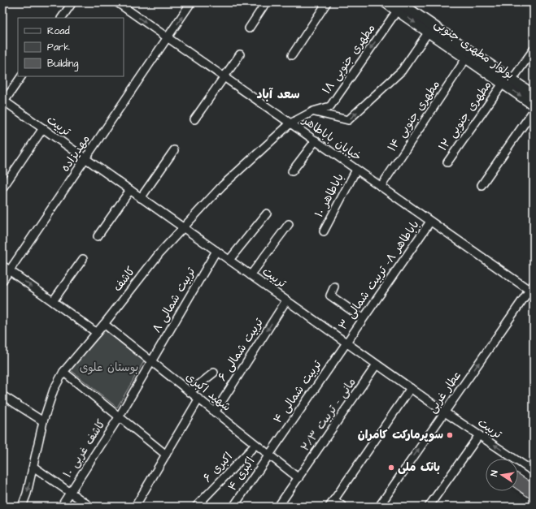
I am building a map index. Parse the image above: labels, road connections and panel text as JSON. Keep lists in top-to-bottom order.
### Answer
{
  "streets": {
    "main road": ["بولوار مطهری جنوبی"],
    "street": [
      "مطهری جنوبی ۱۸",
      "مطهری جنوبی ۱۴",
      "مطهری جنوبی ۱۲",
      "تربیت",
      "خیابان باباطاهر",
      "مهدیزاده",
      "باباطاهر ۱۰",
      "باباطاهر ۸- تربیت شمالی ۳",
      "کاشف",
      "تربیت شمالی ۸",
      "تربیت شمالی ۶",
      "شهید اکبری",
      "تربیت شمالی ۴",
      "عطار غربی",
      "مانی - تربیت ۲/۳",
      "کاشف غربی ۱۰",
      "اکبری ۶",
      "اکبری ۴"
    ]
  },
  "crossings": [
    ["بولوار مطهری جنوبی", "مطهری جنوبی ۱۸"],
    ["بولوار مطهری جنوبی", "مطهری جنوبی ۱۴"],
    ["بولوار مطهری جنوبی", "مطهری جنوبی ۱۲"],
    ["مطهری جنوبی ۱۸", "کاشف"],
    ["مطهری جنوبی ۱۴", "خیابان باباطاهر"],
    ["تربیت", "مهدیزاده"],
    ["تربیت", "باباطاهر ۸- تربیت شمالی ۳"],
    ["تربیت", "کاشف"],
    ["تربیت", "تربیت شمالی ۸"],
    ["تربیت", "تربیت شمالی ۶"],
    ["تربیت", "تربیت شمالی ۴"],
    ["تربیت", "عطار غربی"],
    ["تربیت", "مانی - تربیت ۲/۳"],
    ["خیابان باباطاهر", "مهدیزاده"],
    ["خیابان باباطاهر", "باباطاهر ۱۰"],
    ["خیابان باباطاهر", "باباطاهر ۸- تربیت شمالی ۳"],
    ["خیابان باباطاهر", "کاشف"],
    ["خیابان باباطاهر", "عطار غربی"],
    ["باباطاهر ۸- تربیت شمالی ۳", "تربیت شمالی ۴"],
    ["کاشف", "شهید اکبری"],
    ["کاشف", "کاشف غربی ۱۰"],
    ["تربیت شمالی ۸", "شهید اکبری"],
    ["تربیت شمالی ۸", "کاشف غربی ۱۰"],
    ["تربیت شمالی ۶", "شهید اکبری"],
    ["شهید اکبری", "تربیت شمالی ۴"],
    ["شهید اکبری", "مانی - تربیت ۲/۳"],
    ["شهید اکبری", "اکبری ۶"],
    ["شهید اکبری", "اکبری ۴"],
    ["تربیت شمالی ۴", "اکبری ۴"]
  ],
  "one_way": ["تربیت شمالی ۶"],
  "districts": ["سعد آباد"],
  "parks": ["بوستان علوی"],
  "places": ["سوپرمارکت کامران", "بانک ملی"],
  "legend": ["Road", "Park", "Building"],
  "north": "left"
}
